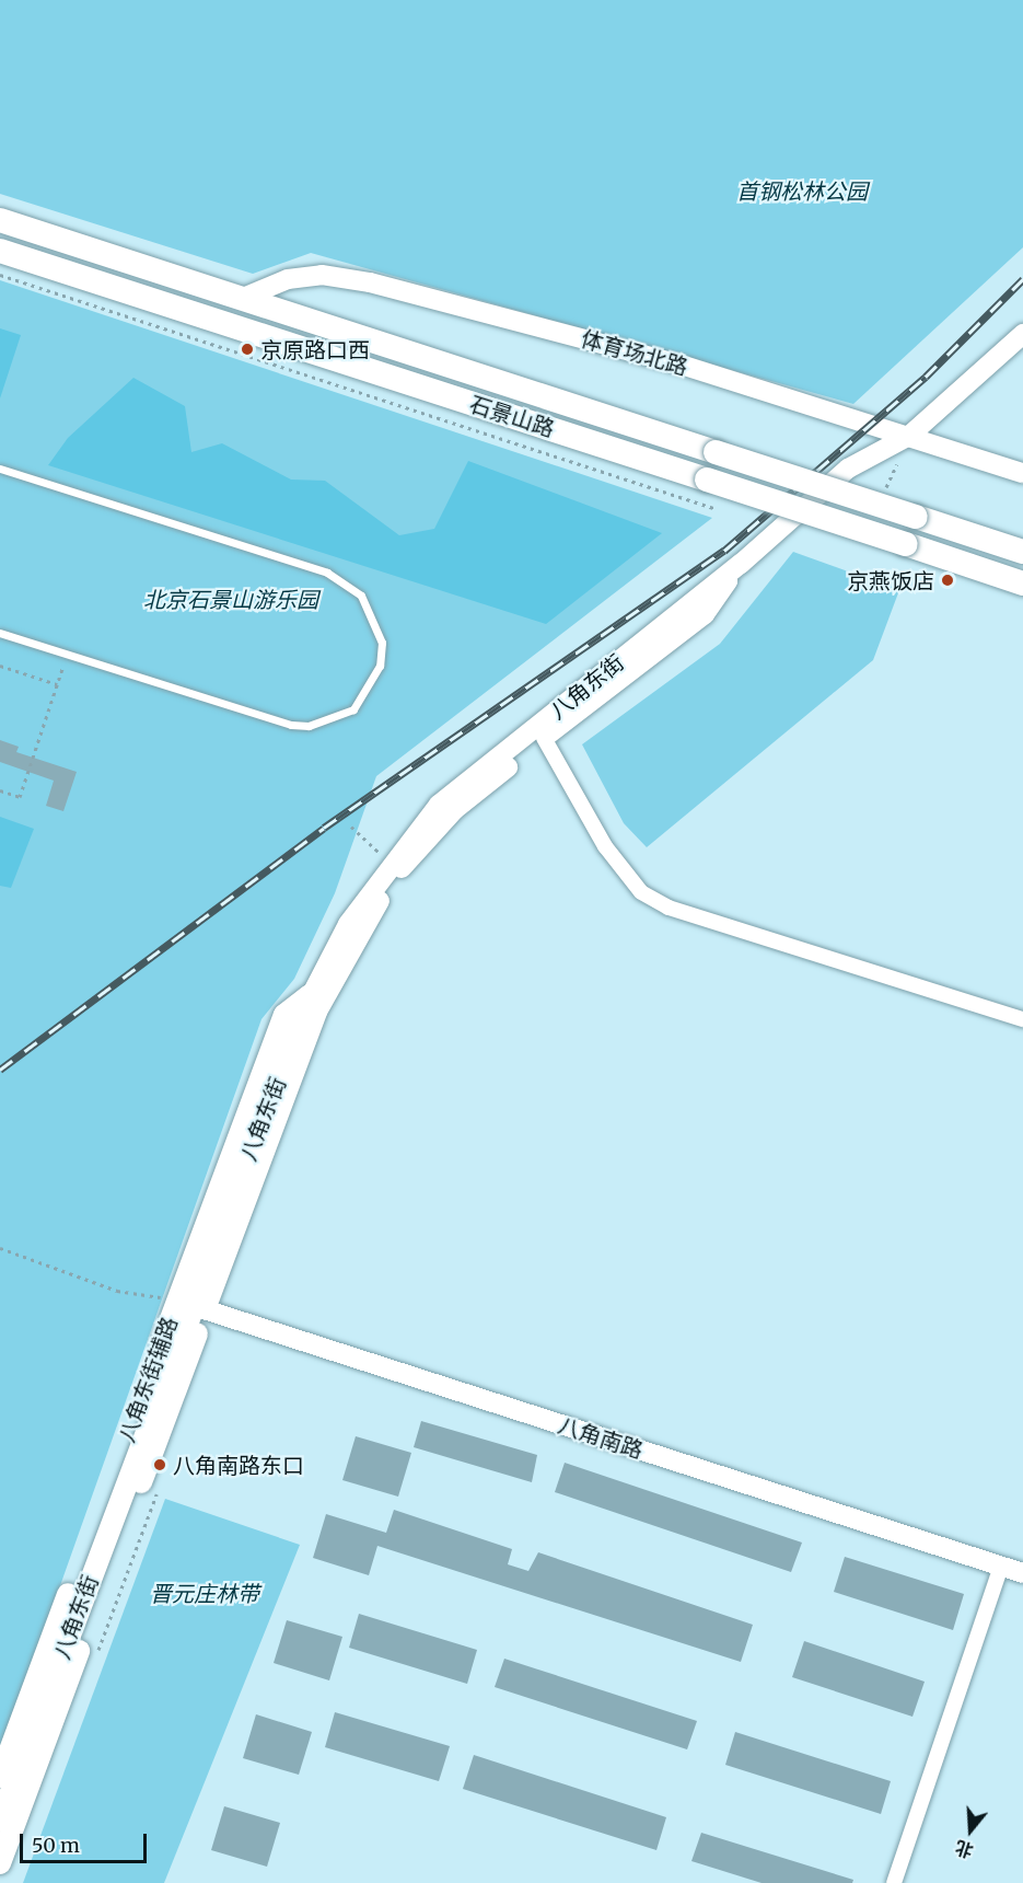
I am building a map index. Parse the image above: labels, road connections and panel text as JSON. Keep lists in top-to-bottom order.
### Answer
{
  "streets": {
    "main road": ["石景山路", "八角东街", "八角东街辅路"],
    "street": ["体育场北路", "八角南路"]
  },
  "crossings": [
    ["体育场北路", "石景山路"],
    ["体育场北路", "八角东街"],
    ["八角东街", "八角东街辅路"],
    ["八角东街", "八角南路"],
    ["八角东街辅路", "八角南路"]
  ],
  "parks": ["首钢松林公园", "北京石景山游乐园", "晋元庄林带"],
  "places": ["京原路口西", "京燕饭店", "八角南路东口"],
  "scale_bar": "50 m",
  "north": "bottom"
}
